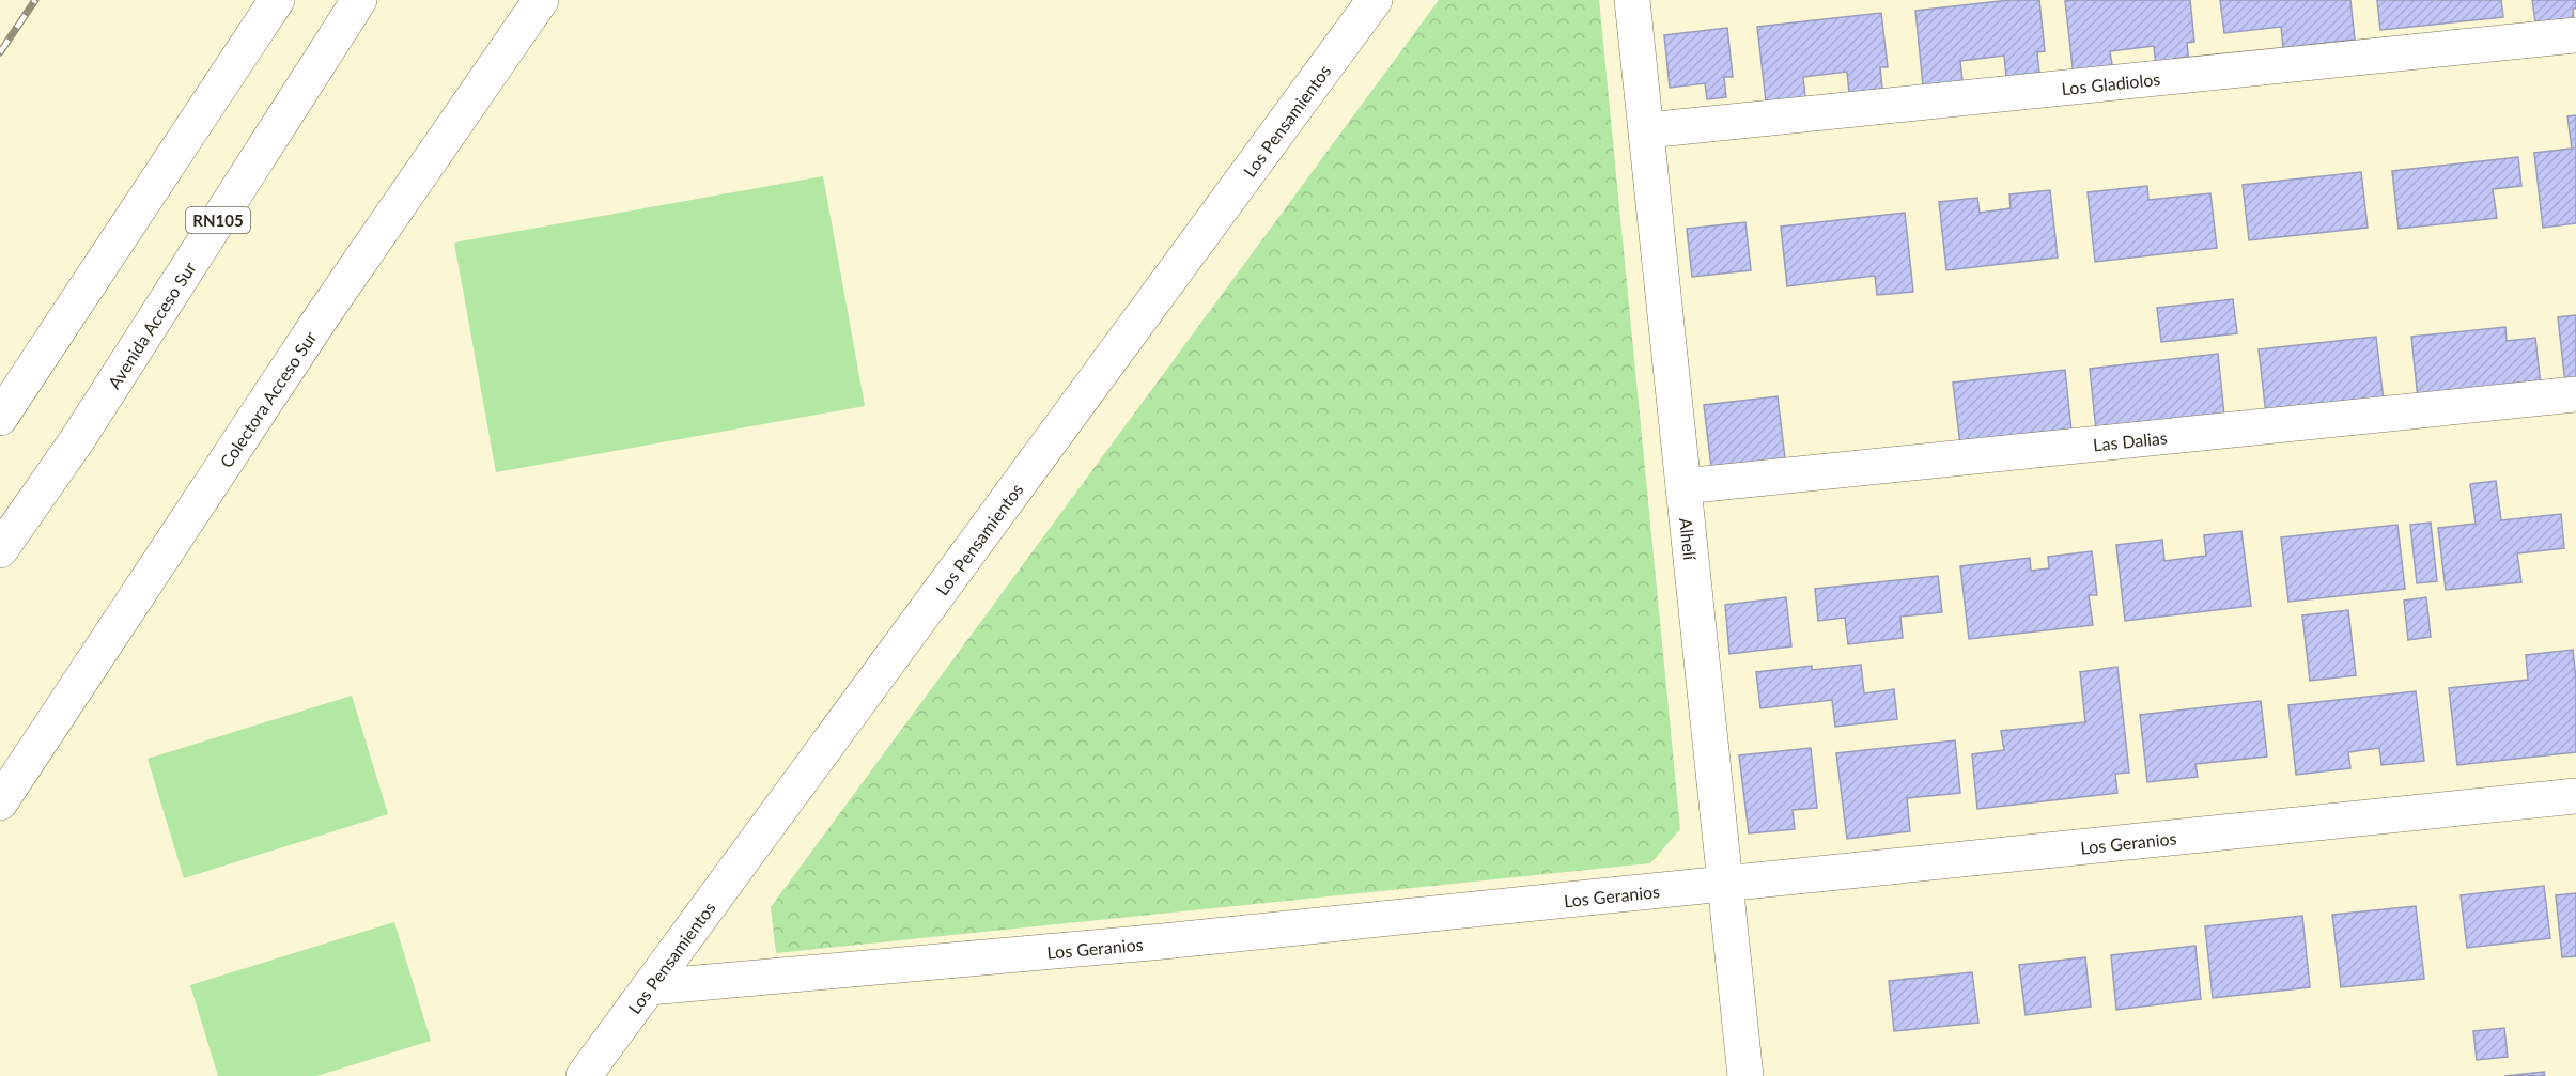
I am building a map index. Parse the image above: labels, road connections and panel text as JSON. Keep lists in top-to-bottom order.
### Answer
{
  "streets": {
    "main road": [
      "Los Gladiolos",
      "Los Pensamientos",
      "RN105",
      "Avenida Acceso Sur",
      "Colectora Acceso Sur",
      "Las Dalias",
      "Alhelí",
      "Los Geranios"
    ]
  },
  "crossings": [
    ["Los Gladiolos", "Alhelí"],
    ["Los Pensamientos", "Los Geranios"],
    ["Las Dalias", "Alhelí"],
    ["Alhelí", "Los Geranios"]
  ]
}
